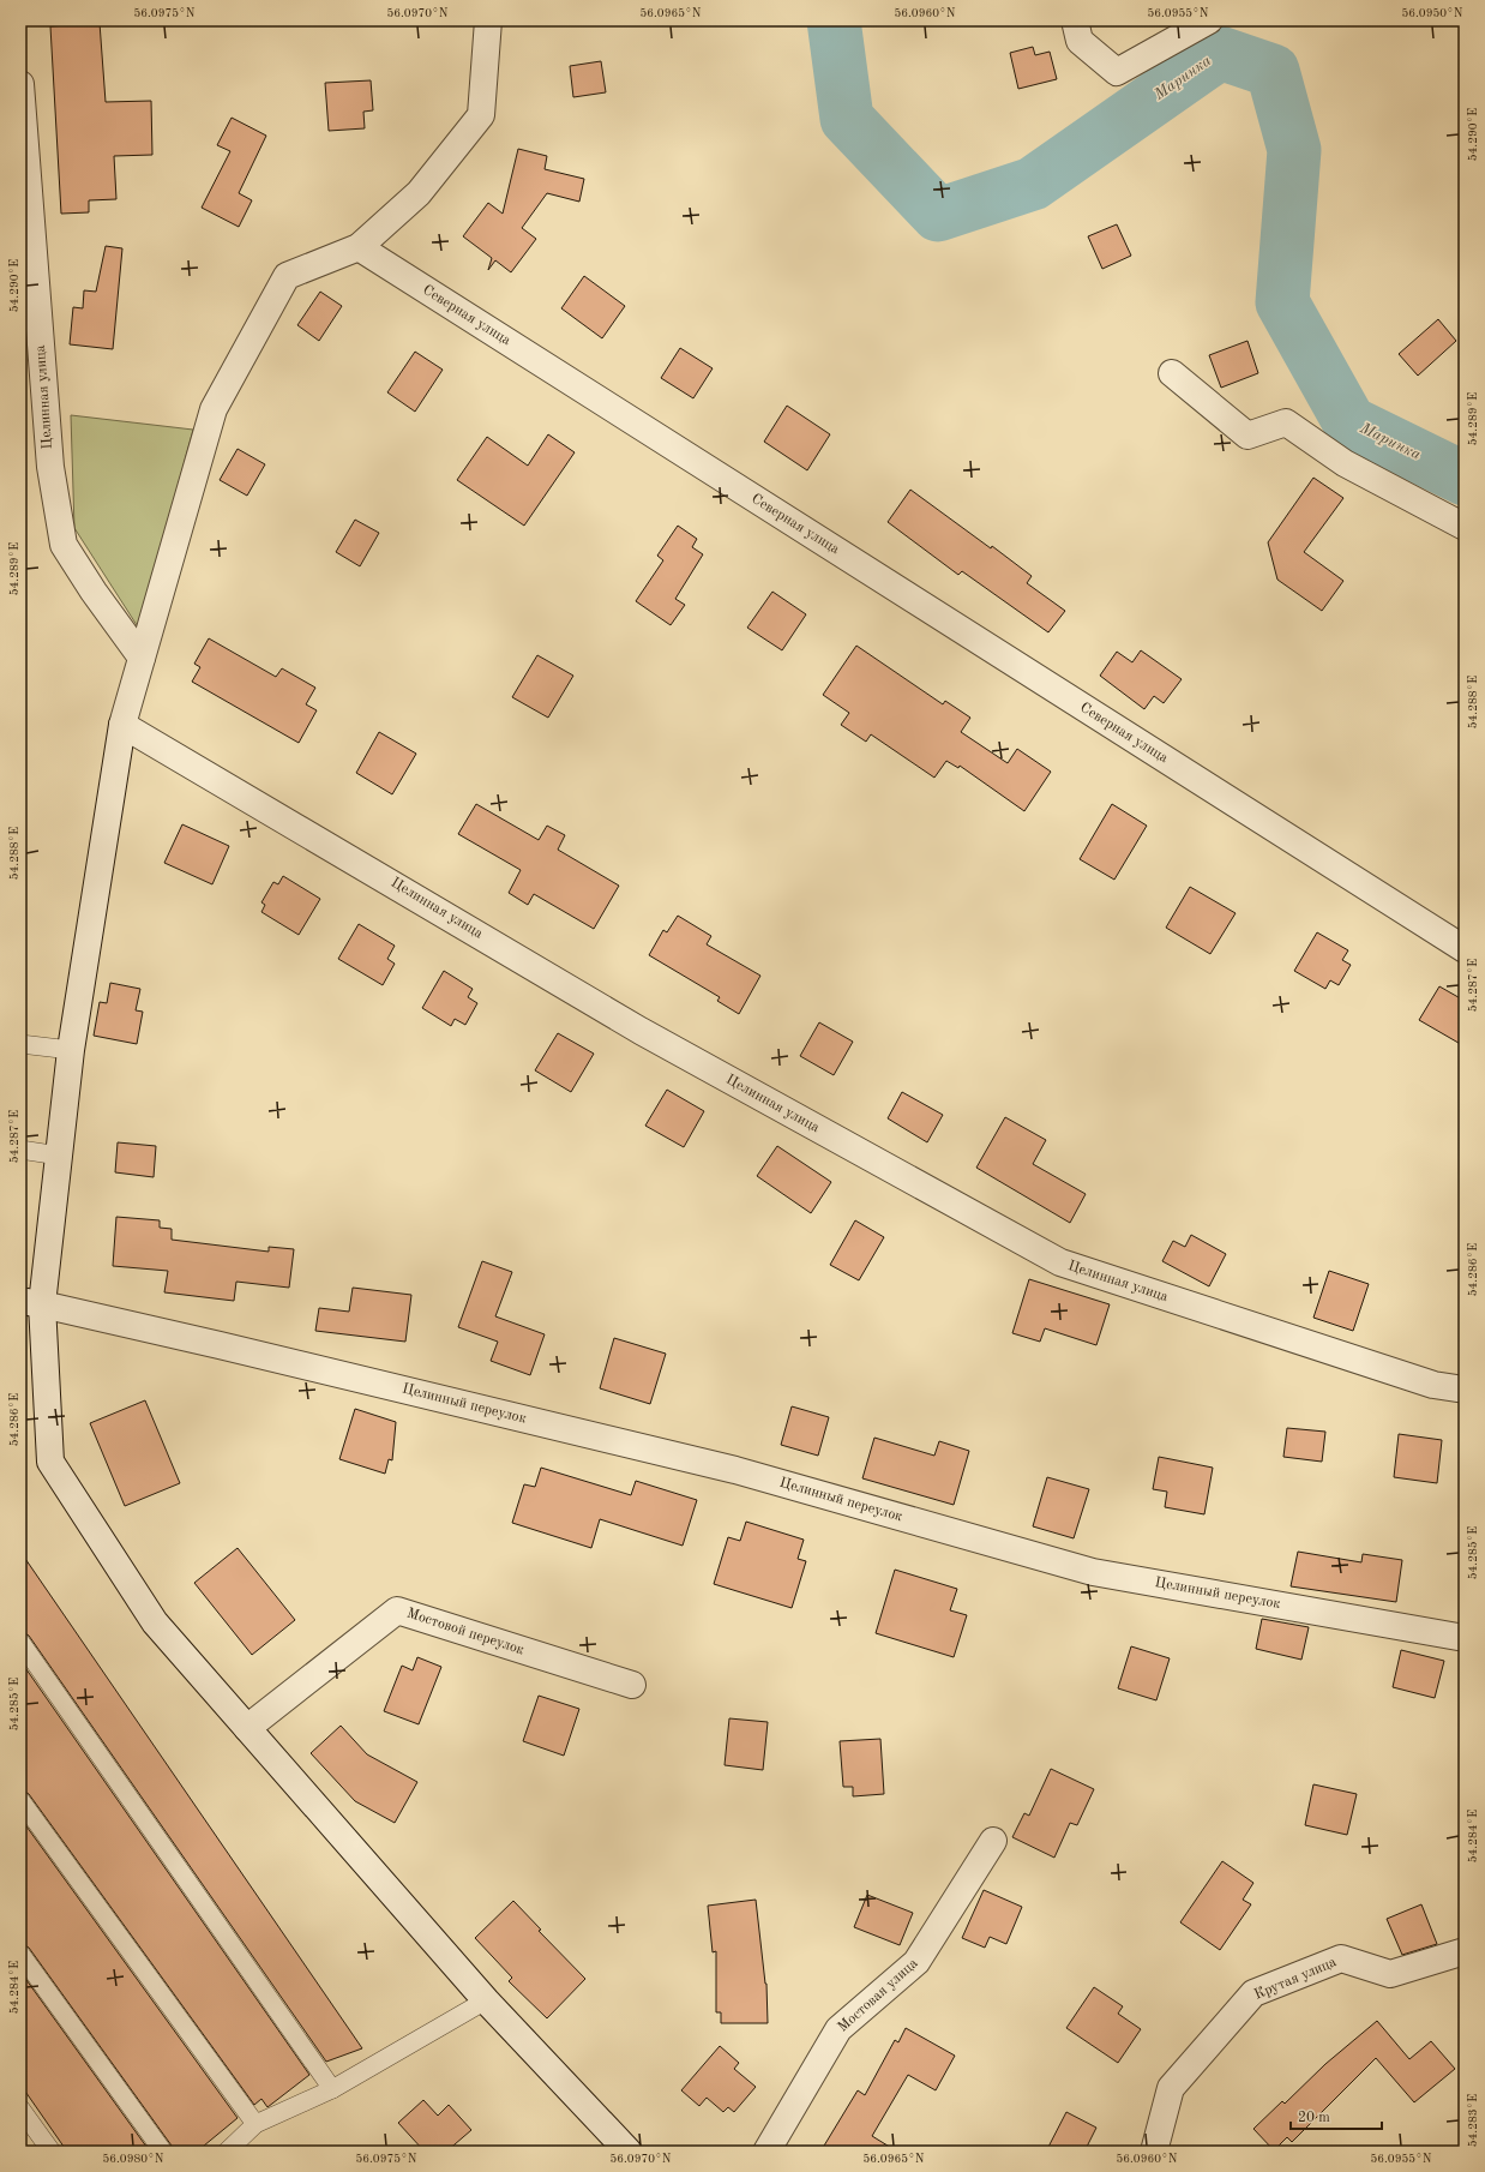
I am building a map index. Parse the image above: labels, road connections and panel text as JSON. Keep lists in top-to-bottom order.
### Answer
{
  "streets": {
    "street": [
      "Северная улица",
      "Целинная улица",
      "Целинный переулок",
      "Мостовой переулок",
      "Крутая улица",
      "Мостовая улица"
    ]
  },
  "water": ["Маринка"],
  "scale_bar": "20 m",
  "coordinates": [
    "56.0975°N",
    "56.0970°N",
    "56.0965°N",
    "56.0960°N",
    "56.0955°N",
    "56.0950°N",
    "54.290°E",
    "54.289°E",
    "54.288°E",
    "54.287°E",
    "54.286°E",
    "54.285°E",
    "54.284°E",
    "54.283°E",
    "56.0980°N"
  ]
}
